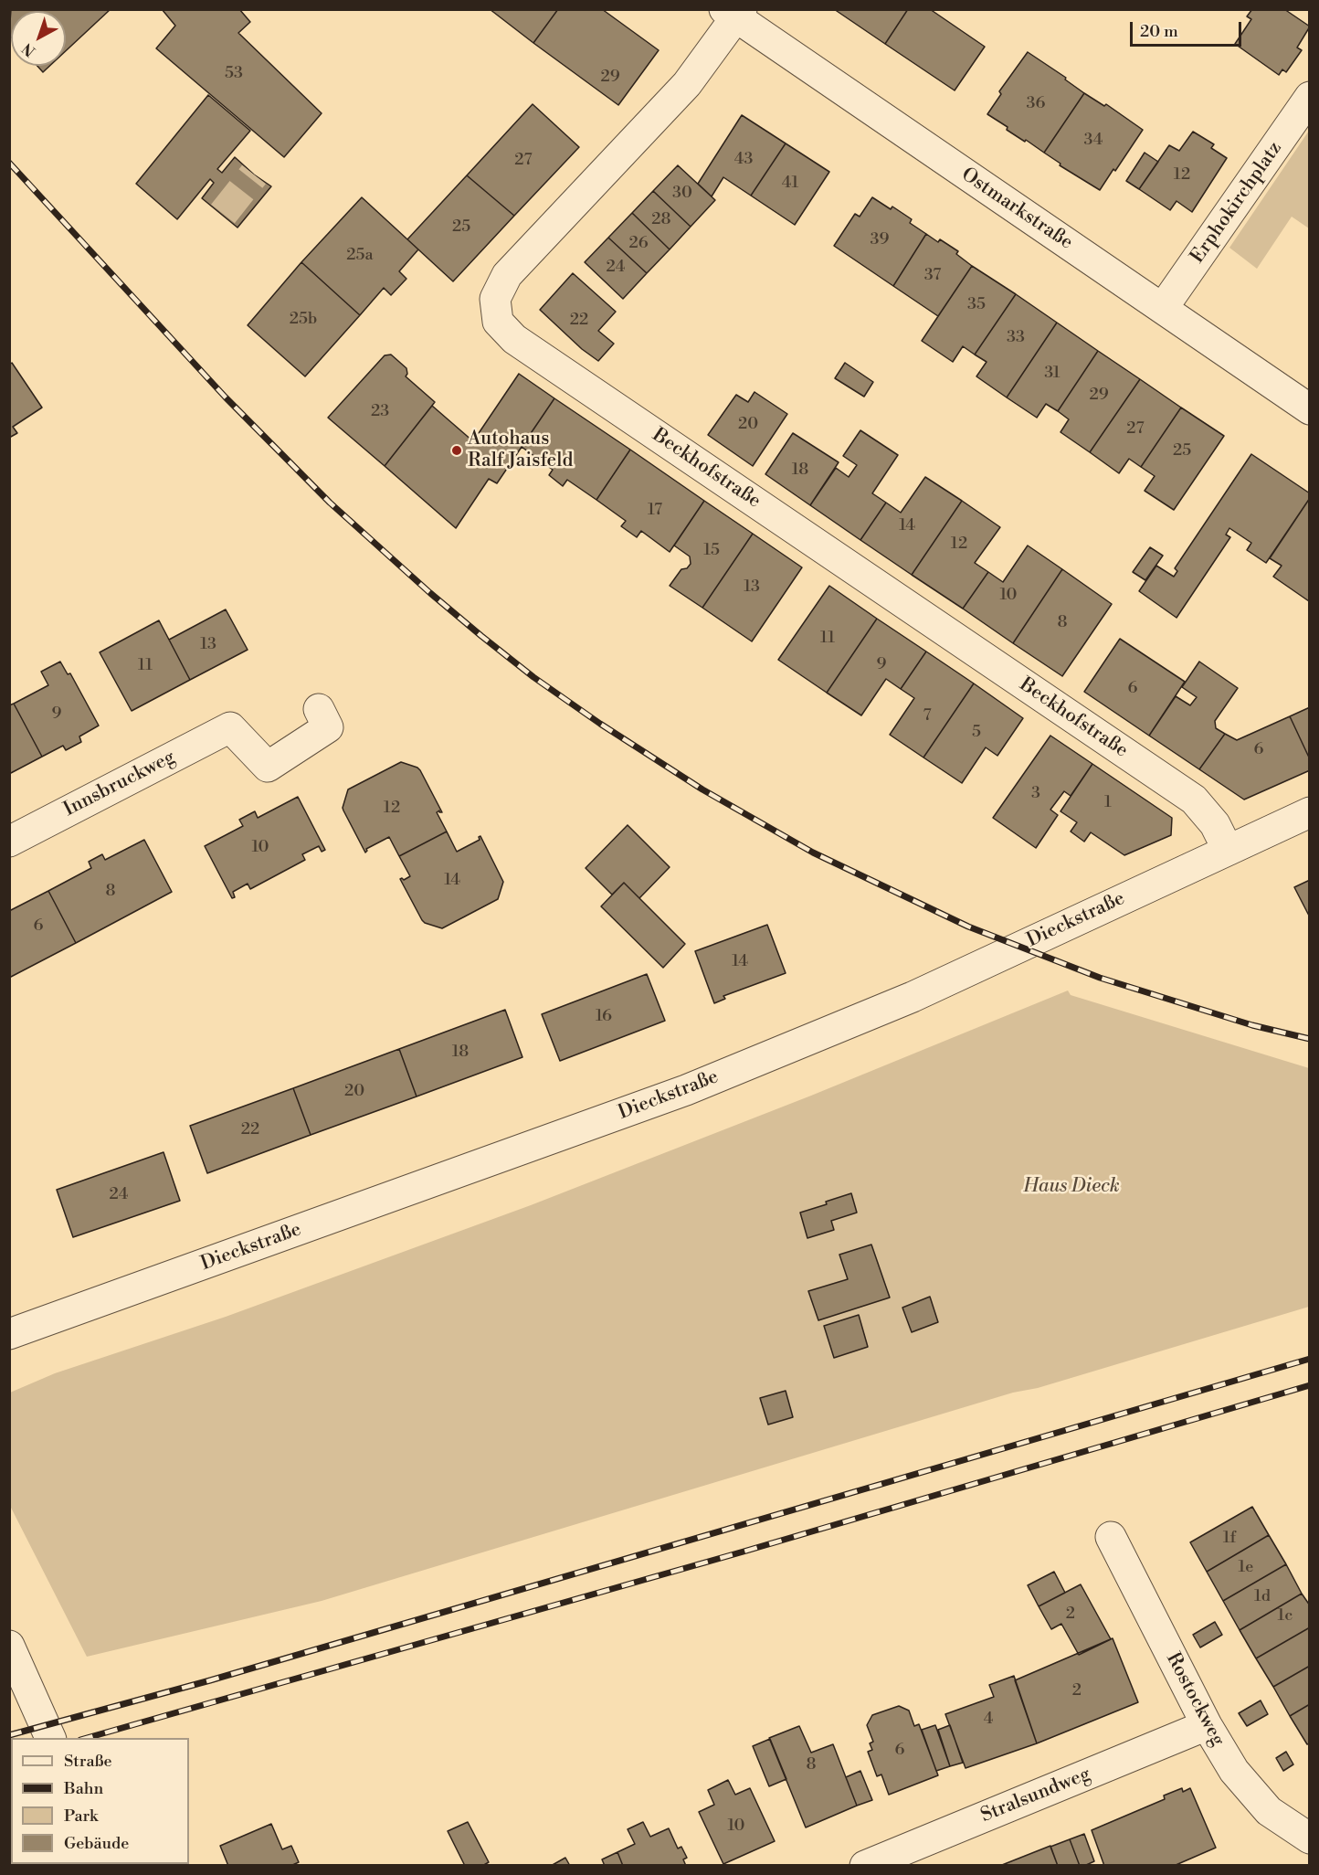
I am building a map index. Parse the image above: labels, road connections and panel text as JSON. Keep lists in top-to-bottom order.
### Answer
{
  "streets": {
    "street": [
      "Erphokirchplatz",
      "Ostmarkstraße",
      "Beckhofstraße",
      "Innsbruckweg",
      "Dieckstraße",
      "Rostockweg",
      "Stralsundweg"
    ]
  },
  "crossings": [
    ["Erphokirchplatz", "Ostmarkstraße"],
    ["Ostmarkstraße", "Beckhofstraße"],
    ["Beckhofstraße", "Dieckstraße"],
    ["Rostockweg", "Stralsundweg"]
  ],
  "parks": ["Haus Dieck"],
  "places": ["Autohaus Ralf Jaisfeld"],
  "house_numbers": [
    "53",
    "29",
    "36",
    "34",
    "43",
    "27",
    "12",
    "41",
    "30",
    "28",
    "25",
    "39",
    "26",
    "25a",
    "24",
    "37",
    "35",
    "25b",
    "22",
    "33",
    "31",
    "29",
    "23",
    "20",
    "27",
    "25",
    "18",
    "17",
    "14",
    "12",
    "15",
    "13",
    "10",
    "8",
    "11",
    "13",
    "9",
    "11",
    "6",
    "9",
    "7",
    "5",
    "6",
    "3",
    "1",
    "12",
    "10",
    "14",
    "8",
    "6",
    "14",
    "16",
    "18",
    "20",
    "22",
    "24",
    "1f",
    "1e",
    "1d",
    "2",
    "1c",
    "2",
    "4",
    "6",
    "8",
    "10"
  ],
  "legend": [
    "Straße",
    "Bahn",
    "Park",
    "Gebäude"
  ],
  "scale_bar": "20 m",
  "north": "bottom left"
}
